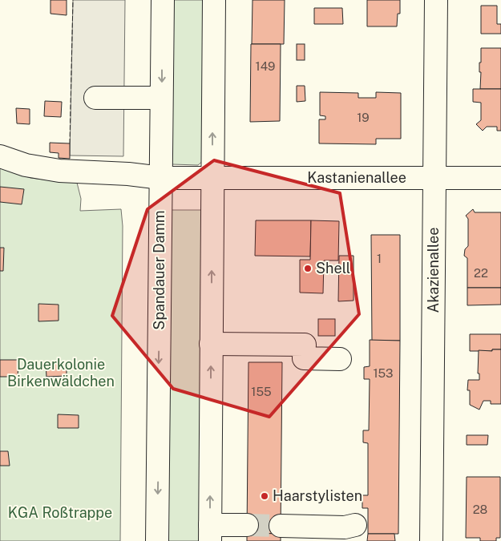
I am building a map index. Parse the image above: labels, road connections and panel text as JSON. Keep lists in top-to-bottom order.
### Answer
{
  "streets": {
    "main road": ["Kastanienallee", "Spandauer Damm", "Akazienallee"]
  },
  "crossings": [
    ["Kastanienallee", "Spandauer Damm"],
    ["Kastanienallee", "Akazienallee"]
  ],
  "parks": ["Dauerkolonie Birkenwäldchen", "KGA Roßtrappe"],
  "places": ["Shell", "Haarstylisten"],
  "house_numbers": [
    "149",
    "19",
    "1",
    "22",
    "153",
    "155",
    "28"
  ]
}
